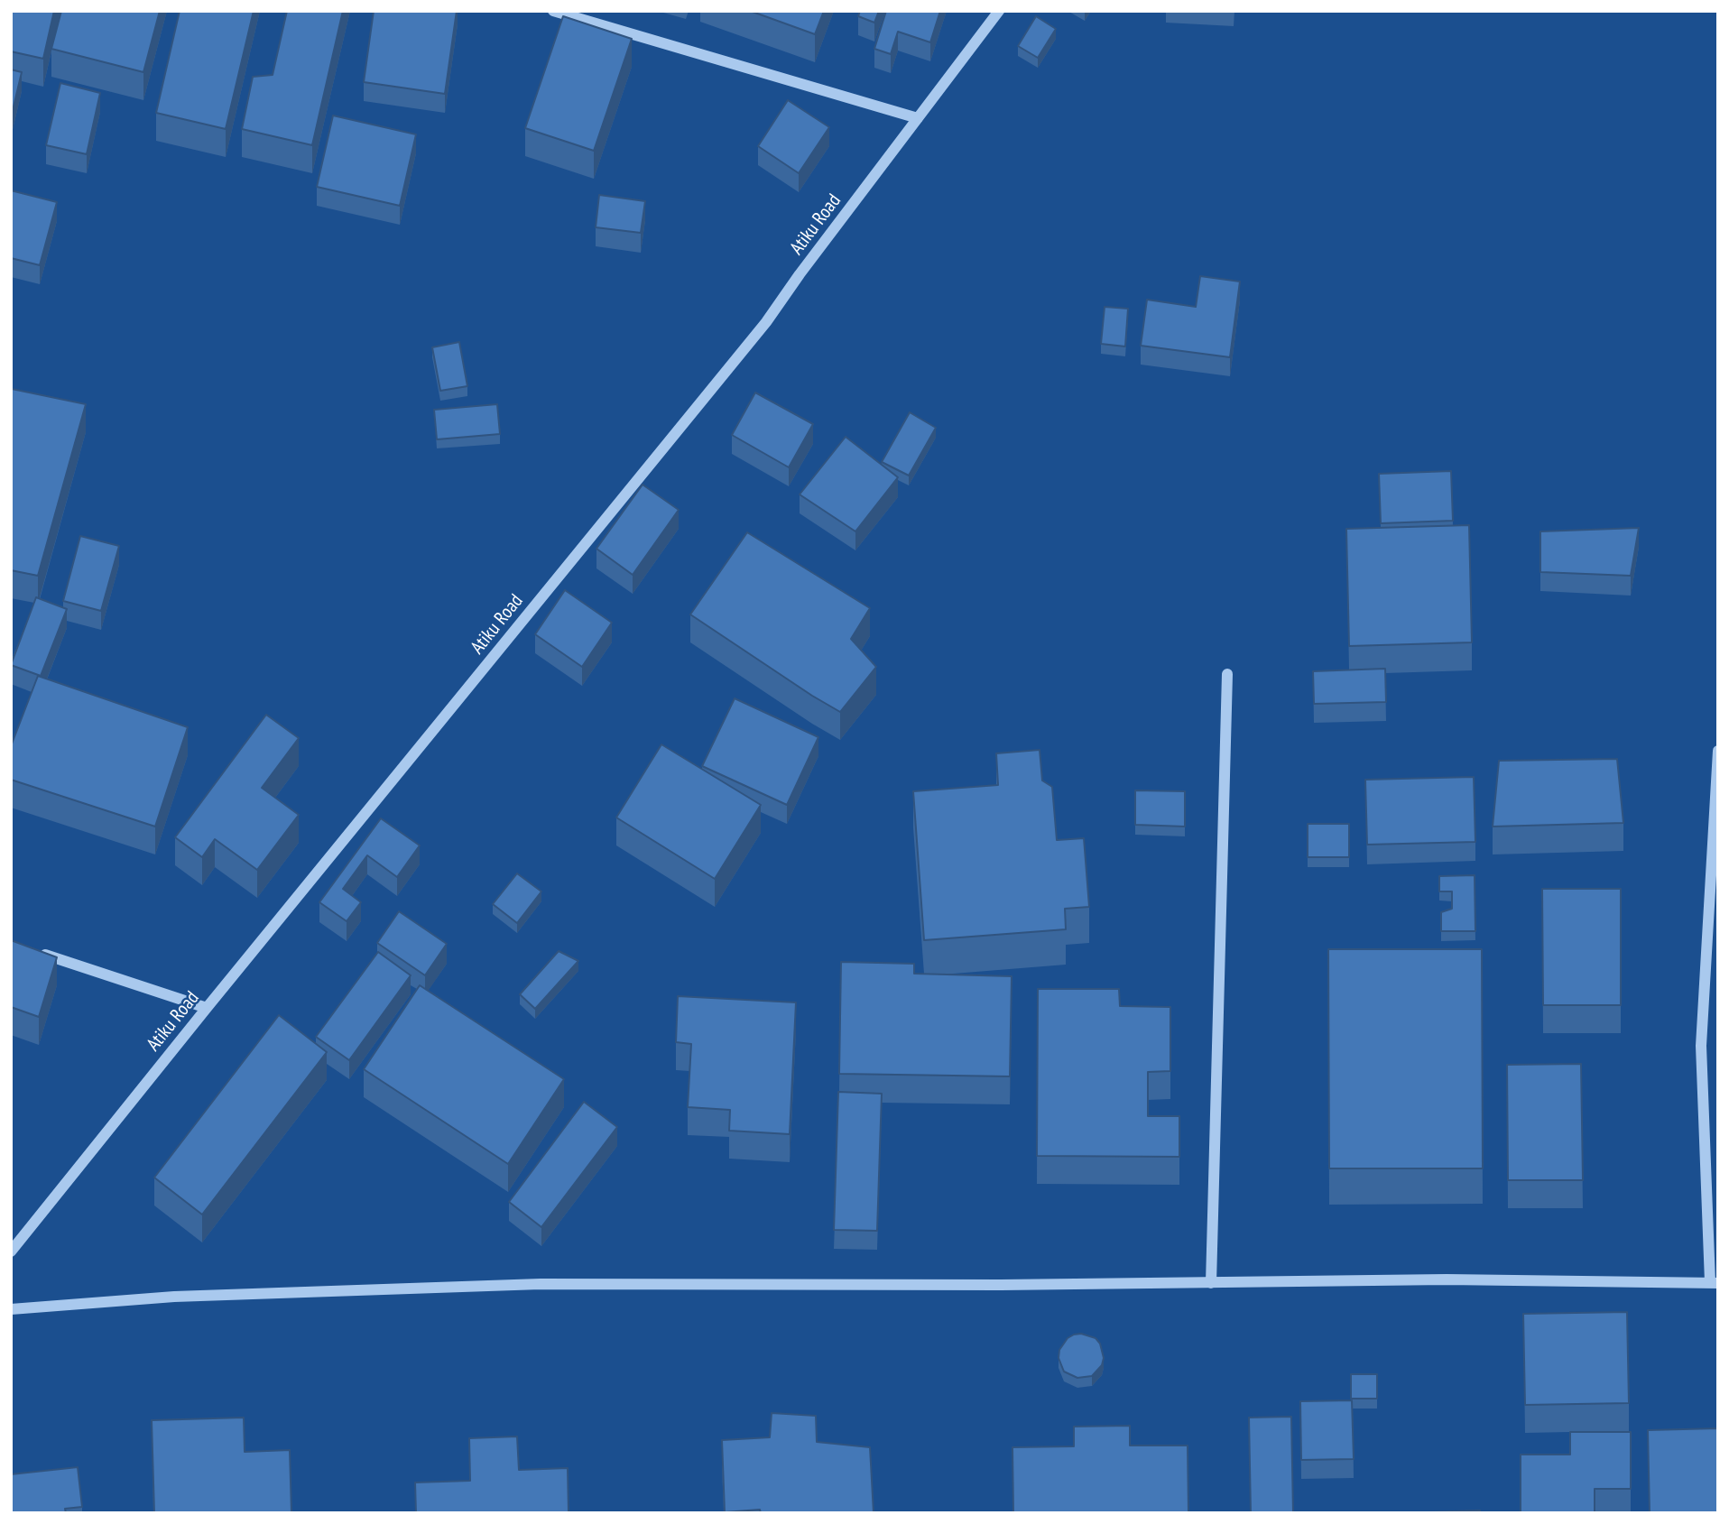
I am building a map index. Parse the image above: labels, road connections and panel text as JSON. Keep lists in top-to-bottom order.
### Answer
{
  "streets": {
    "street": ["Atiku Road"]
  }
}
